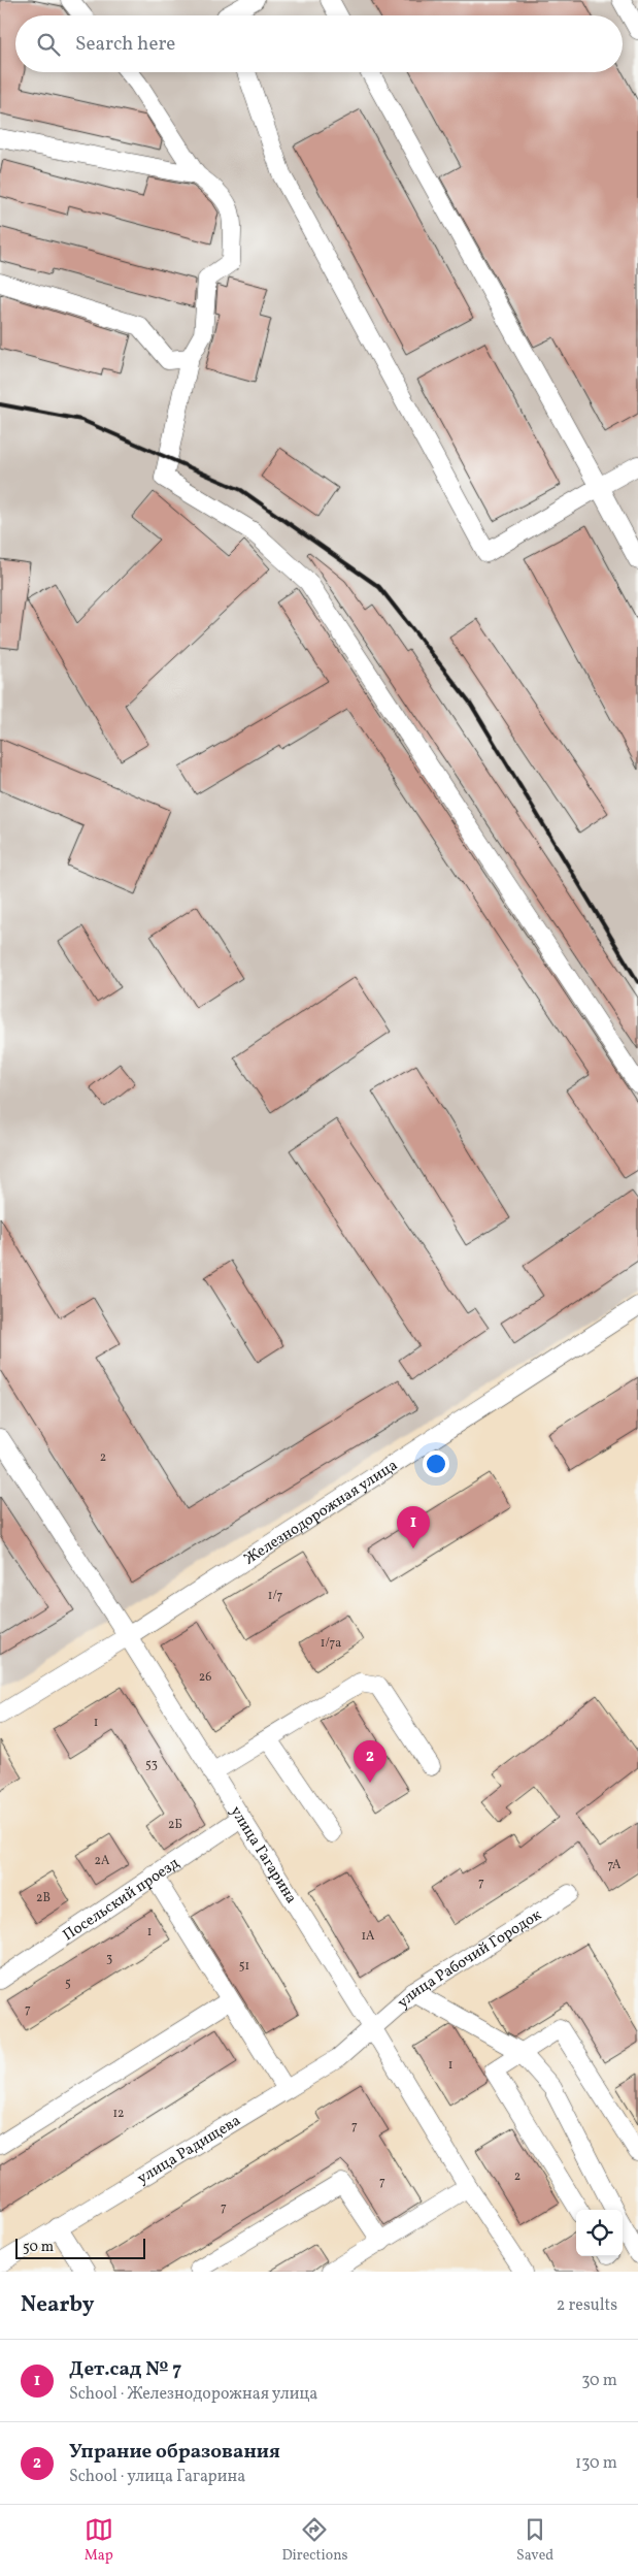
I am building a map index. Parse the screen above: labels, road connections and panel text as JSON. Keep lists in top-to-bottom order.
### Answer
{
  "streets": {
    "street": [
      "Железнодорожная улица",
      "улица Гагарина",
      "Посельский проезд",
      "улица Рабочий Городок",
      "улица Радищева"
    ]
  },
  "crossings": [
    ["Железнодорожная улица", "улица Гагарина"],
    ["улица Гагарина", "Посельский проезд"],
    ["улица Гагарина", "улица Рабочий Городок"],
    ["улица Гагарина", "улица Радищева"],
    ["улица Рабочий Городок", "улица Радищева"]
  ],
  "house_numbers": [
    "2",
    "1/7",
    "1/7а",
    "26",
    "1",
    "53",
    "2Б",
    "2А",
    "7А",
    "7",
    "2В",
    "1",
    "1А",
    "3",
    "51",
    "5",
    "7",
    "1",
    "12",
    "7",
    "2",
    "7",
    "7"
  ],
  "scale_bar": "50 m",
  "page": {
    "search": "Search here",
    "pins": ["1", "2"],
    "scale": "50 m",
    "heading": ["Nearby", "2 results"],
    "list": [
      {
        "mark": "1",
        "name": "Дет.сад № 7",
        "note": "School · Железнодорожная улица",
        "value": "30 m"
      },
      {
        "mark": "2",
        "name": "Упрание образования",
        "note": "School · улица Гагарина",
        "value": "130 m"
      }
    ],
    "nav": ["Map", "Directions", "Saved"]
  }
}
